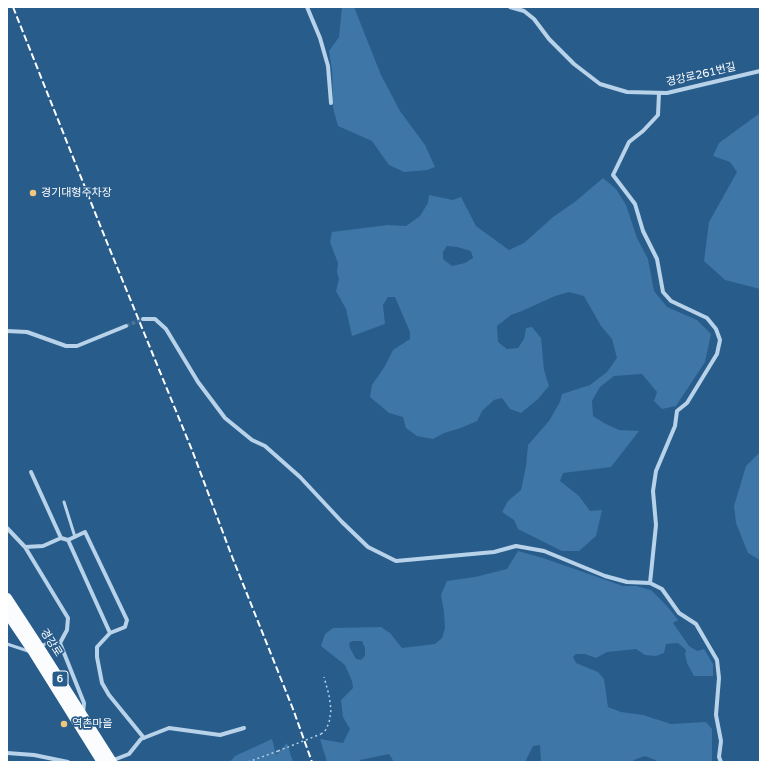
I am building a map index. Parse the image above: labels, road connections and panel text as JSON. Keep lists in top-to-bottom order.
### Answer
{
  "streets": {
    "main road": ["경강로", "6"],
    "street": ["경강로261번길"]
  },
  "places": ["경기대형주차장", "역촌마을"]
}
